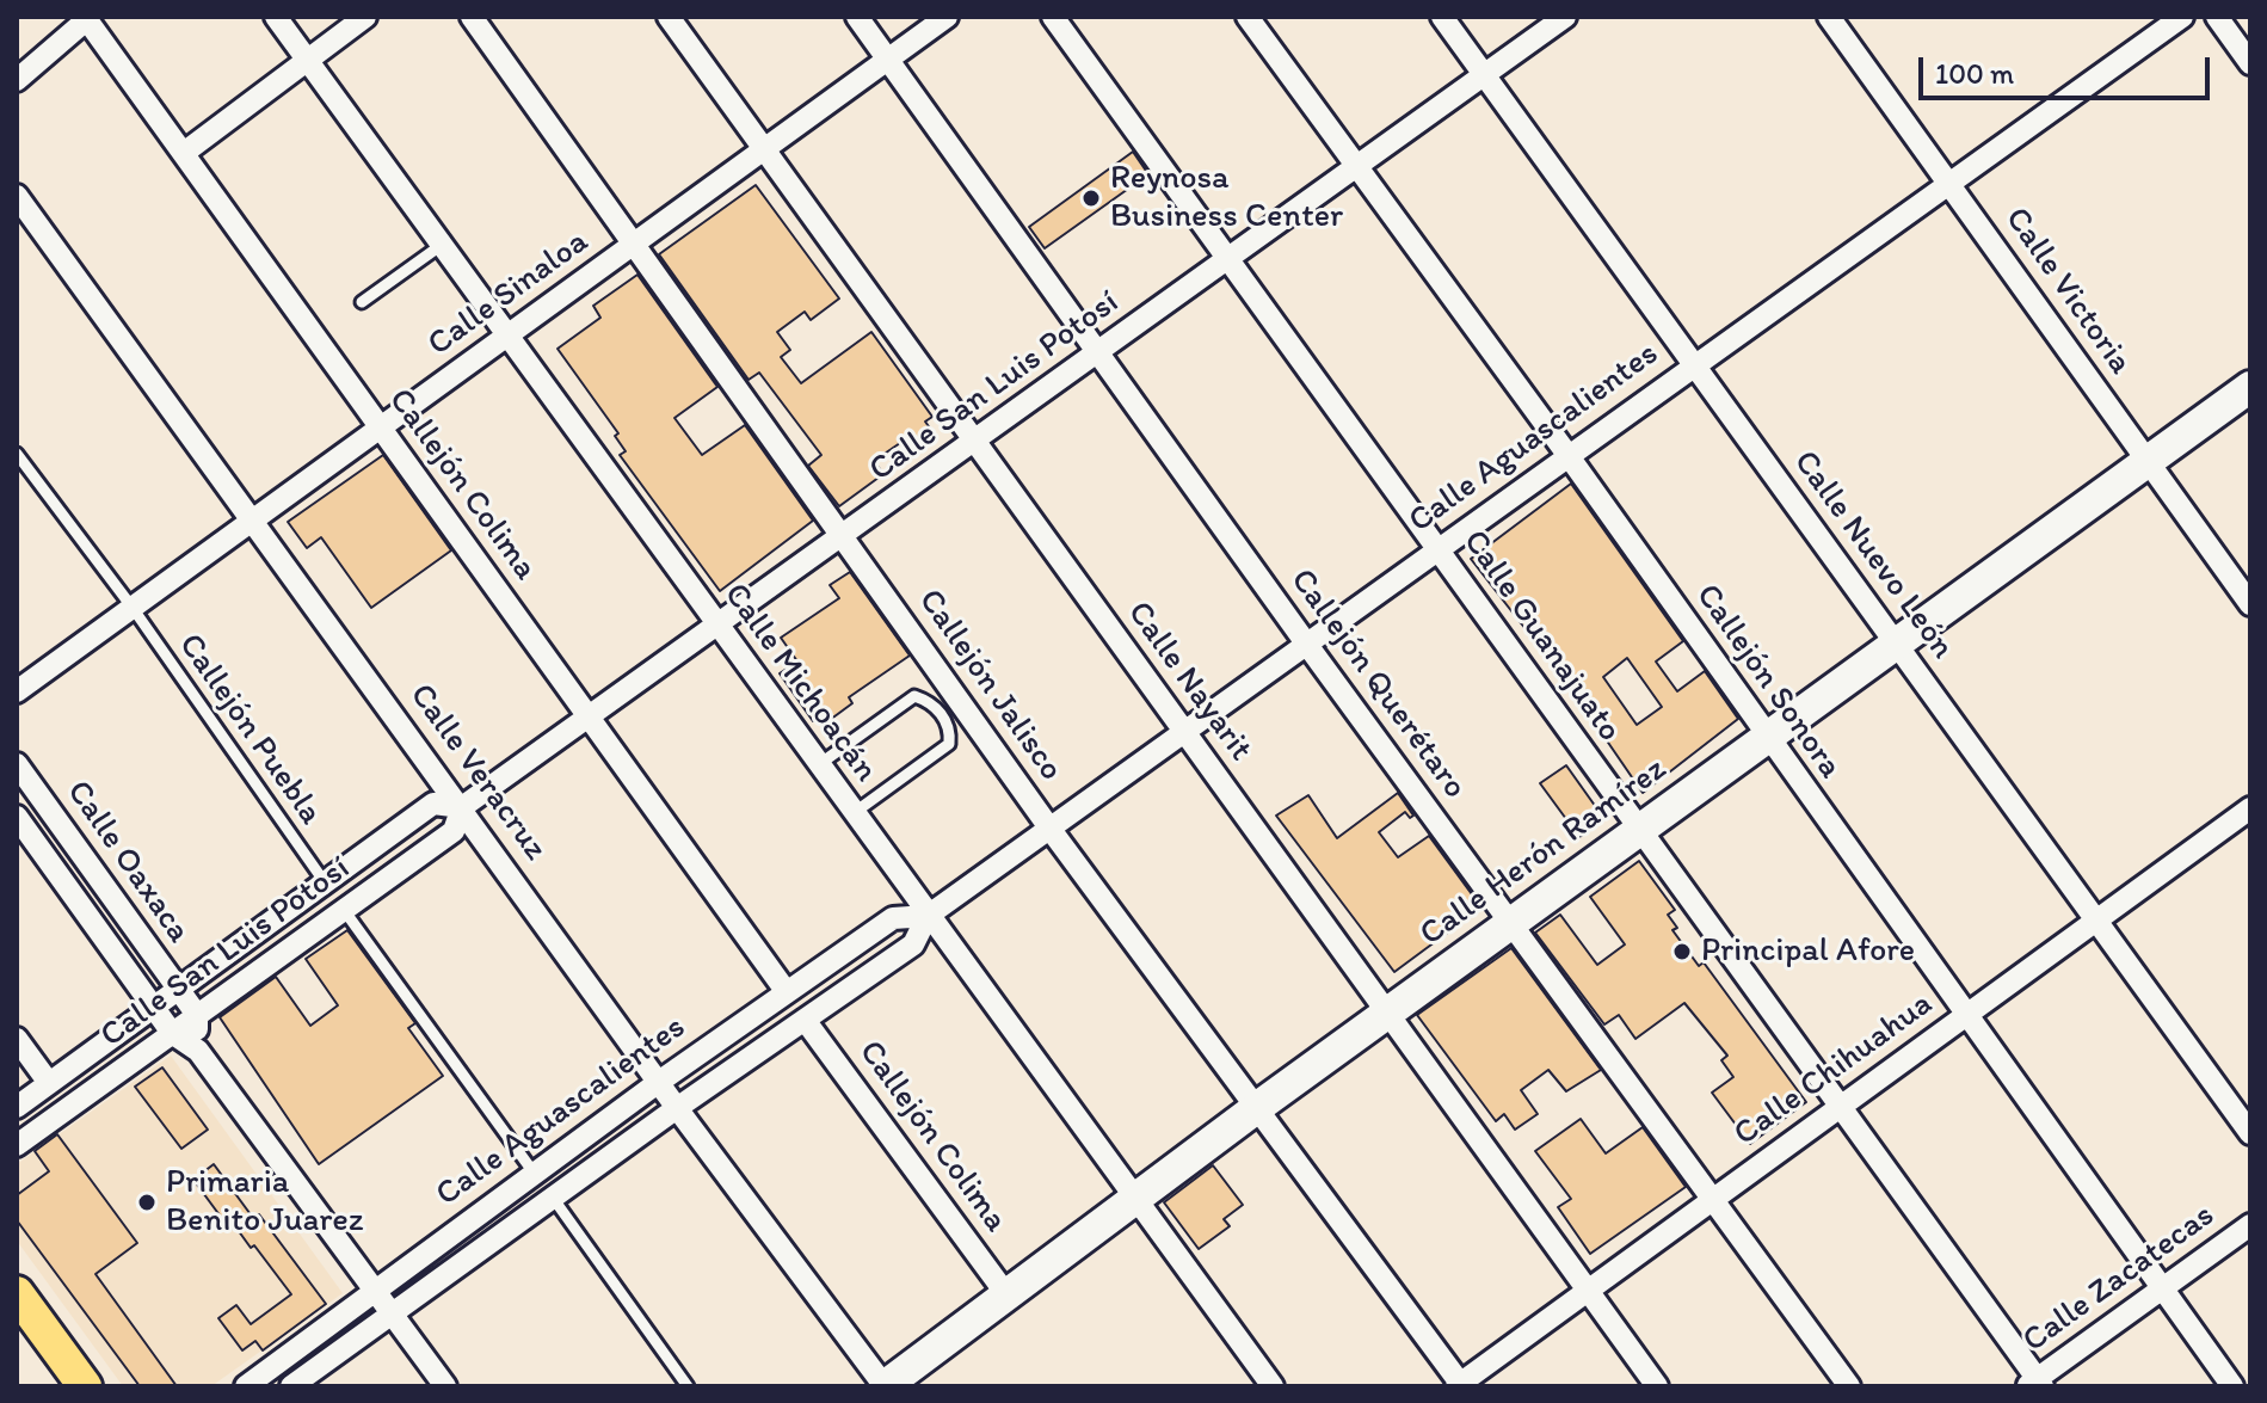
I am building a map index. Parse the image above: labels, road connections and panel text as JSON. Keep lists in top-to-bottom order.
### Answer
{
  "streets": {
    "street": [
      "Calle Victoria",
      "Calle Sinaloa",
      "Calle San Luis Potosí",
      "Calle Aguascalientes",
      "Callejón Colima",
      "Calle Nuevo León",
      "Calle Guanajuato",
      "Calle Nayarit",
      "Callejón Sonora",
      "Calle Michoacán",
      "Callejón Querétaro",
      "Callejón Jalisco",
      "Calle Veracruz",
      "Calle Herón Ramírez",
      "Calle Oaxaca",
      "Calle Chihuahua",
      "Calle Zacatecas"
    ],
    "lane": ["Callejón Puebla"]
  },
  "crossings": [
    ["Calle Victoria", "Calle Aguascalientes"],
    ["Calle Victoria", "Calle Herón Ramírez"],
    ["Calle Sinaloa", "Callejón Colima"],
    ["Calle Sinaloa", "Calle Nayarit"],
    ["Calle Sinaloa", "Calle Michoacán"],
    ["Calle Sinaloa", "Callejón Querétaro"],
    ["Calle Sinaloa", "Callejón Jalisco"],
    ["Calle Sinaloa", "Callejón Puebla"],
    ["Calle Sinaloa", "Calle Veracruz"],
    ["Calle San Luis Potosí", "Callejón Colima"],
    ["Calle San Luis Potosí", "Calle Nuevo León"],
    ["Calle San Luis Potosí", "Calle Guanajuato"],
    ["Calle San Luis Potosí", "Calle Nayarit"],
    ["Calle San Luis Potosí", "Callejón Sonora"],
    ["Calle San Luis Potosí", "Calle Michoacán"],
    ["Calle San Luis Potosí", "Callejón Querétaro"],
    ["Calle San Luis Potosí", "Callejón Jalisco"],
    ["Calle San Luis Potosí", "Callejón Puebla"],
    ["Calle San Luis Potosí", "Calle Veracruz"],
    ["Calle San Luis Potosí", "Calle Oaxaca"],
    ["Calle Aguascalientes", "Callejón Colima"],
    ["Calle Aguascalientes", "Calle Nuevo León"],
    ["Calle Aguascalientes", "Calle Guanajuato"],
    ["Calle Aguascalientes", "Calle Nayarit"],
    ["Calle Aguascalientes", "Callejón Sonora"],
    ["Calle Aguascalientes", "Calle Michoacán"],
    ["Calle Aguascalientes", "Callejón Querétaro"],
    ["Calle Aguascalientes", "Callejón Jalisco"],
    ["Calle Aguascalientes", "Calle Veracruz"],
    ["Calle Aguascalientes", "Calle Oaxaca"],
    ["Callejón Colima", "Calle Herón Ramírez"],
    ["Calle Nuevo León", "Calle Herón Ramírez"],
    ["Calle Nuevo León", "Calle Chihuahua"],
    ["Calle Guanajuato", "Calle Herón Ramírez"],
    ["Calle Guanajuato", "Calle Chihuahua"],
    ["Calle Guanajuato", "Calle Zacatecas"],
    ["Calle Nayarit", "Calle Herón Ramírez"],
    ["Calle Nayarit", "Calle Chihuahua"],
    ["Callejón Sonora", "Calle Herón Ramírez"],
    ["Callejón Sonora", "Calle Chihuahua"],
    ["Callejón Sonora", "Calle Zacatecas"],
    ["Calle Michoacán", "Calle Herón Ramírez"],
    ["Callejón Querétaro", "Calle Herón Ramírez"],
    ["Callejón Querétaro", "Calle Chihuahua"],
    ["Callejón Jalisco", "Calle Herón Ramírez"],
    ["Callejón Jalisco", "Calle Chihuahua"],
    ["Calle Veracruz", "Calle Herón Ramírez"]
  ],
  "places": ["Reynosa Business Center", "Principal Afore", "Primaria Benito Juarez"],
  "scale_bar": "100 m"
}
